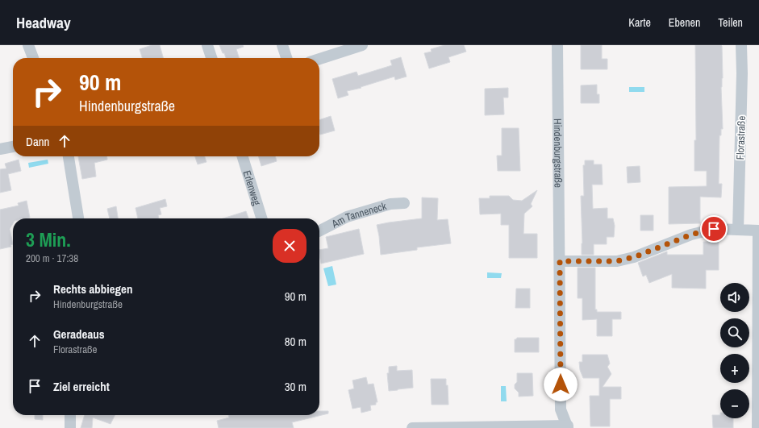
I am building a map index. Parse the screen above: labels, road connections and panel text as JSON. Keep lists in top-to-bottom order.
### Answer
{
  "streets": {
    "street": [
      "Florastraße",
      "Hindenburgstraße",
      "Erlenweg",
      "Am Tanneneck"
    ]
  },
  "page": {
    "header": "Headway",
    "nav": ["Karte", "Ebenen", "Teilen"],
    "turn": ["90 m", "Hindenburgstraße"],
    "then": "Dann",
    "heading": ["3 Min.", "200 m · 17:38"],
    "list": [
      {
        "name": "Rechts abbiegen",
        "note": "Hindenburgstraße",
        "value": "90 m"
      },
      {
        "name": "Geradeaus",
        "note": "Florastraße",
        "value": "80 m"
      },
      {
        "name": "Ziel erreicht",
        "value": "30 m"
      }
    ],
    "map_buttons": ["+", "−"]
  }
}
